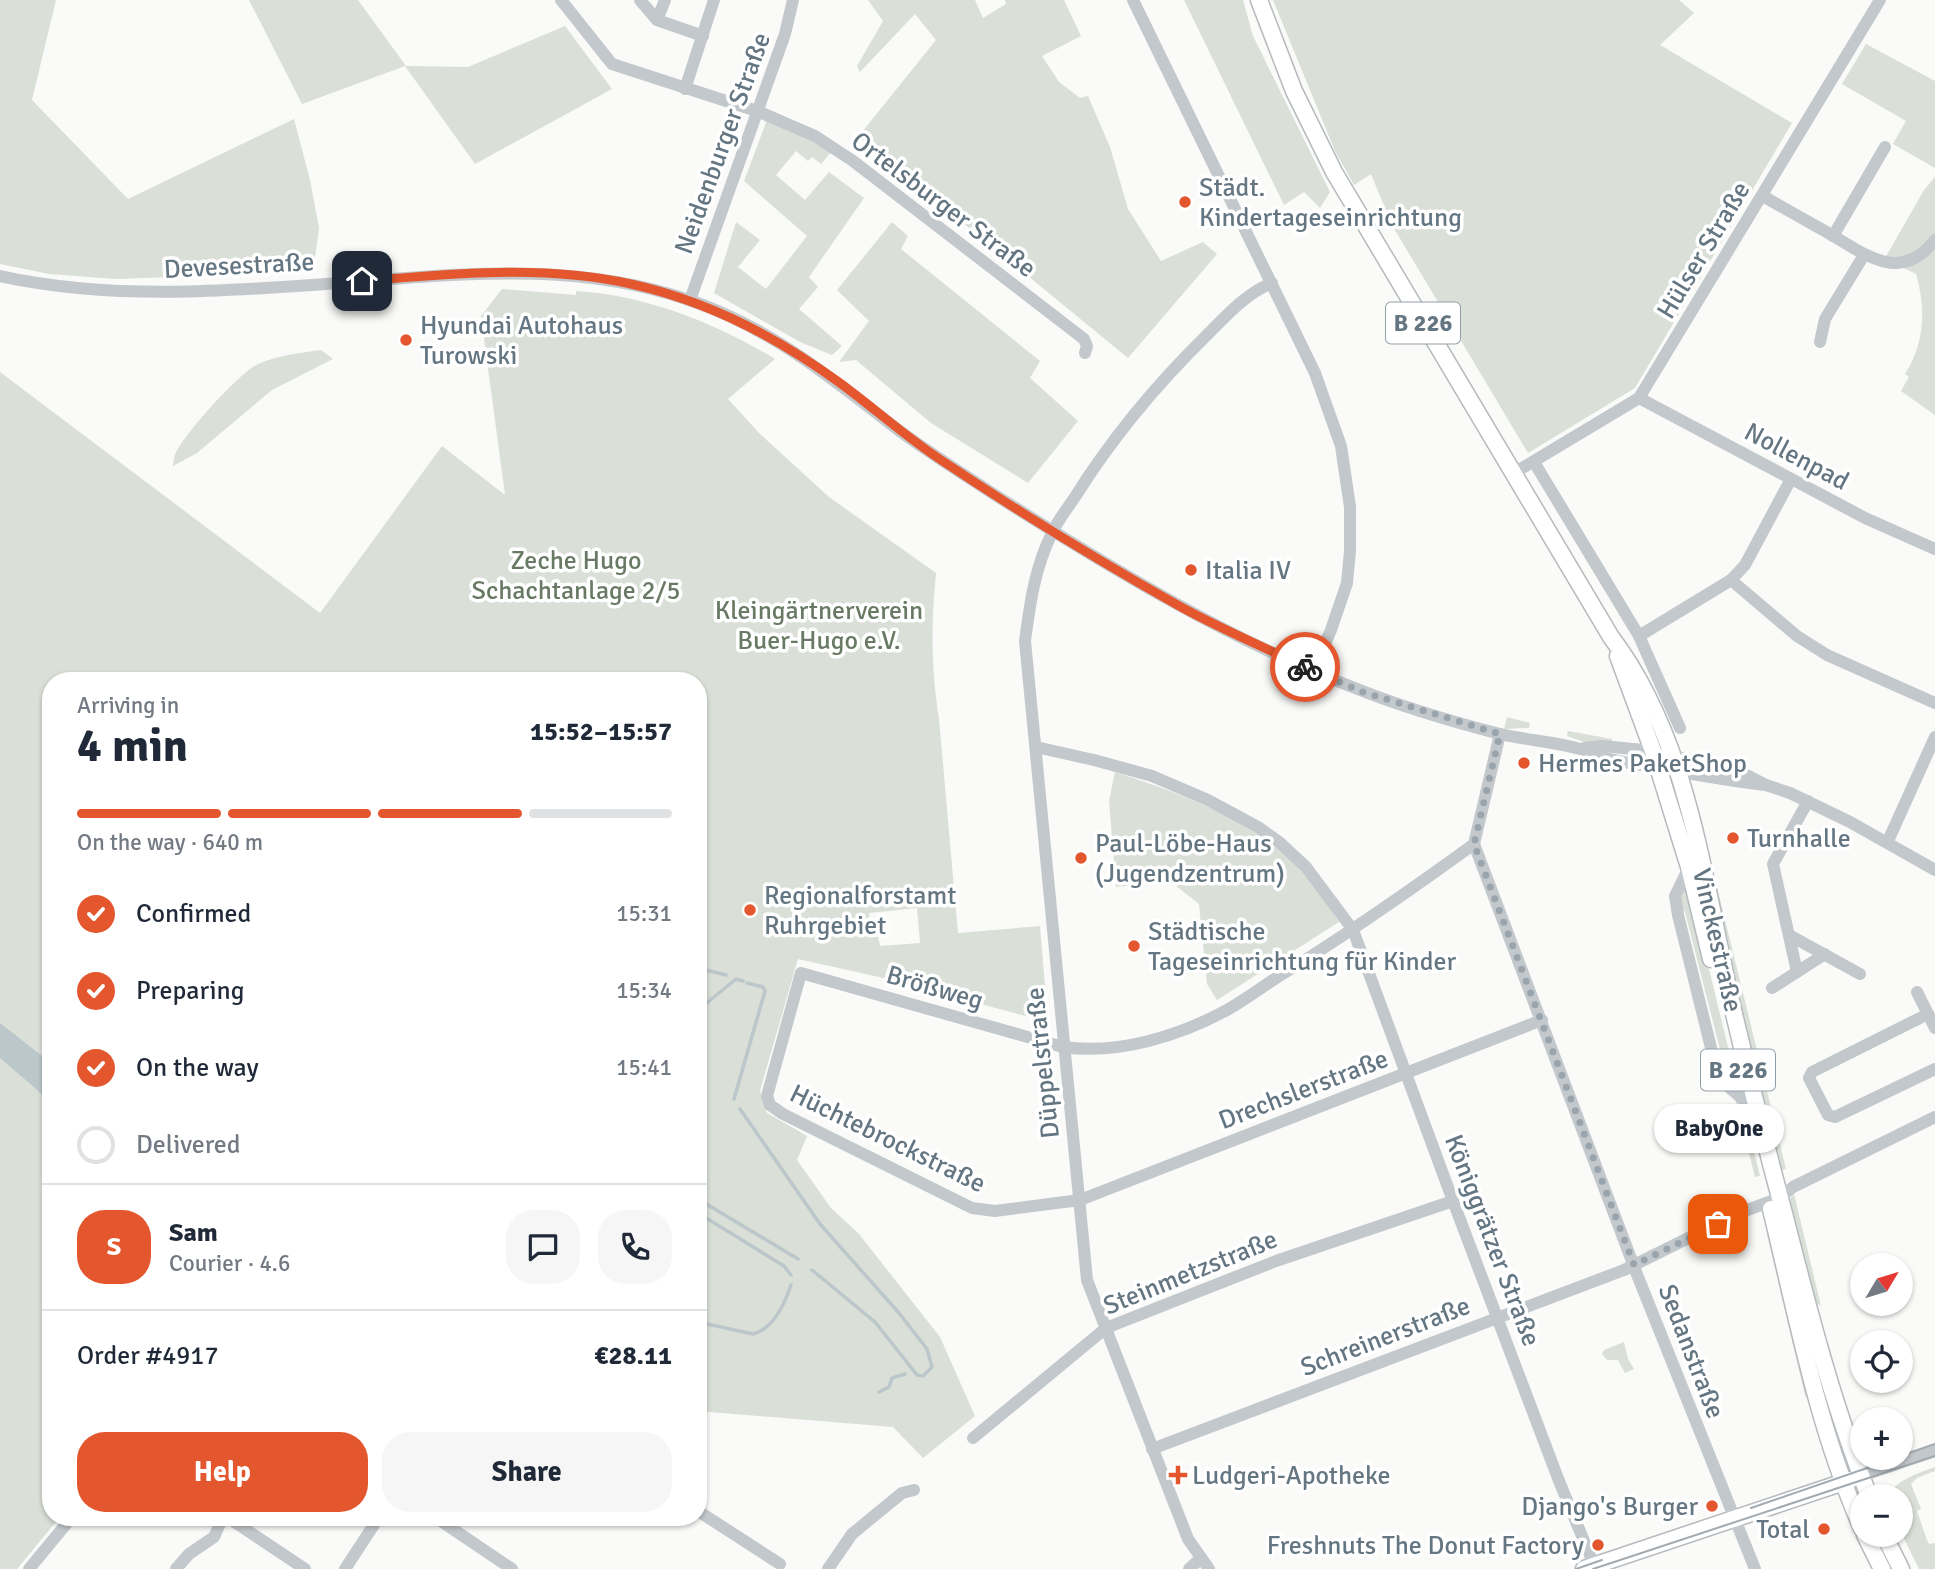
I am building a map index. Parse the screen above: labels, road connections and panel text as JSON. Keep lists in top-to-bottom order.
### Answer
{
  "streets": {
    "main road": ["B 226", "Vinckestraße"],
    "street": [
      "Neidenburger Straße",
      "Ortelsburger Straße",
      "Hülser Straße",
      "Devesestraße",
      "Nollenpad",
      "Brößweg",
      "Düppelstraße",
      "Drechslerstraße",
      "Hüchtebrockstraße",
      "Königgrätzer Straße",
      "Steinmetzstraße",
      "Schreinerstraße",
      "Sedanstraße"
    ]
  },
  "crossings": [
    ["Neidenburger Straße", "Ortelsburger Straße"],
    ["Neidenburger Straße", "Devesestraße"],
    ["Hülser Straße", "Nollenpad"],
    ["Hülser Straße", "Vinckestraße"],
    ["Devesestraße", "Vinckestraße"],
    ["Devesestraße", "Düppelstraße"],
    ["Vinckestraße", "Schreinerstraße"],
    ["Brößweg", "Düppelstraße"],
    ["Brößweg", "Hüchtebrockstraße"],
    ["Brößweg", "Königgrätzer Straße"],
    ["Brößweg", "Sedanstraße"],
    ["Düppelstraße", "Drechslerstraße"],
    ["Düppelstraße", "Hüchtebrockstraße"],
    ["Düppelstraße", "Königgrätzer Straße"],
    ["Düppelstraße", "Steinmetzstraße"],
    ["Düppelstraße", "Schreinerstraße"],
    ["Drechslerstraße", "Hüchtebrockstraße"],
    ["Drechslerstraße", "Königgrätzer Straße"],
    ["Drechslerstraße", "Sedanstraße"],
    ["Königgrätzer Straße", "Steinmetzstraße"],
    ["Königgrätzer Straße", "Schreinerstraße"],
    ["Schreinerstraße", "Sedanstraße"]
  ],
  "parks": ["Zeche Hugo Schachtanlage 2/5", "Kleingärtnerverein Buer-Hugo e.V."],
  "places": {
    "other": [
      "Städt. Kindertageseinrichtung",
      "Hyundai Autohaus Turowski",
      "Italia IV",
      "Hermes PaketShop",
      "Turnhalle",
      "Paul-Löbe-Haus (Jugendzentrum)",
      "Regionalforstamt Ruhrgebiet",
      "Städtische Tageseinrichtung für Kinder",
      "BabyOne",
      "Django's Burger",
      "Total",
      "Freshnuts The Donut Factory"
    ],
    "health": ["Ludgeri-Apotheke"]
  },
  "north": "top right",
  "page": {
    "heading": ["4 min", "Arriving in", "15:52–15:57"],
    "panel": [
      "Sam",
      "Courier · 4.6",
      "Order #4917",
      "€28.11"
    ],
    "bar": "On the way · 640 m",
    "list": [
      ["Confirmed", "15:31"],
      ["Preparing", "15:34"],
      ["On the way", "15:41"],
      "Delivered"
    ],
    "bubble": "BabyOne",
    "round": "S",
    "map_buttons": ["+", "−"],
    "buttons": ["Help", "Share"]
  }
}
